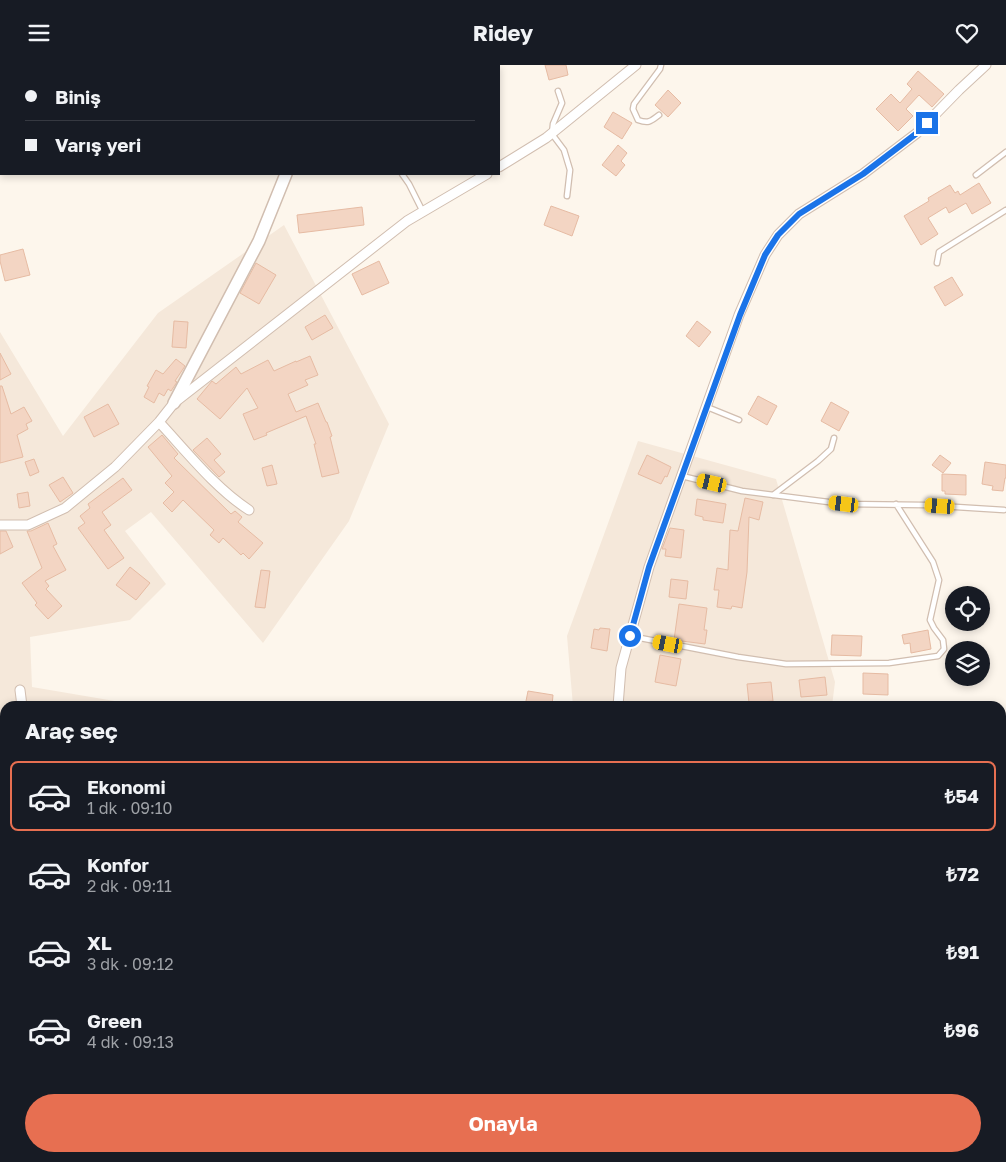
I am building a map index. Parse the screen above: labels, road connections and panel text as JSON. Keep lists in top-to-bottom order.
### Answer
{
  "page": {
    "header": "Ridey",
    "banner": ["Biniş", "Varış yeri"],
    "heading": "Araç seç",
    "list": [
      {
        "name": "Ekonomi",
        "note": "1 dk · 09:10",
        "value": "₺54"
      },
      {
        "name": "Konfor",
        "note": "2 dk · 09:11",
        "value": "₺72"
      },
      {
        "name": "XL",
        "note": "3 dk · 09:12",
        "value": "₺91"
      },
      {
        "name": "Green",
        "note": "4 dk · 09:13",
        "value": "₺96"
      }
    ],
    "buttons": "Onayla"
  }
}
